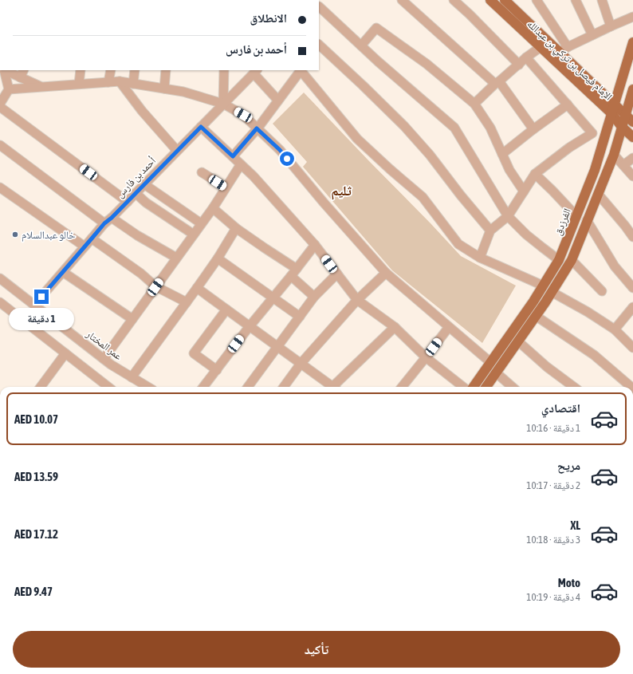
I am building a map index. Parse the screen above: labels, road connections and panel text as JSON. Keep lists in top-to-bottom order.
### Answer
{
  "streets": {
    "main road": ["الإمام فيصل بن تركي بن عبدالله", "الفرزدق"],
    "street": ["أحمد بن فارس", "عمر المختار"]
  },
  "crossings": [
    ["الإمام فيصل بن تركي بن عبدالله", "الفرزدق"],
    ["أحمد بن فارس", "عمر المختار"]
  ],
  "districts": ["ثليم"],
  "places": ["خالو عبدالسلام"],
  "page": {
    "banner": ["الانطلاق", "أحمد بن فارس"],
    "bubble": "1 دقيقة",
    "list": [
      {
        "name": "اقتصادي",
        "note": "1 دقيقة · 10:16",
        "value": "AED 10.07"
      },
      {
        "name": "مريح",
        "note": "2 دقيقة · 10:17",
        "value": "AED 13.59"
      },
      {
        "name": "XL",
        "note": "3 دقيقة · 10:18",
        "value": "AED 17.12"
      },
      {
        "name": "Moto",
        "note": "4 دقيقة · 10:19",
        "value": "AED 9.47"
      }
    ],
    "buttons": "تأكيد"
  }
}
